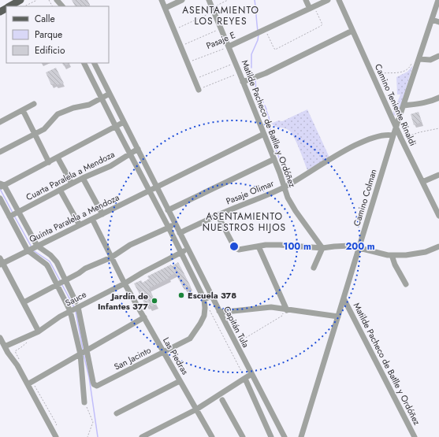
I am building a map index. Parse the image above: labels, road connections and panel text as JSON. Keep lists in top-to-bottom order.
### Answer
{
  "streets": {
    "street": [
      "Pasaje E",
      "Camino Teniente Rinaldi",
      "Matilde Pacheco de Batlle y Ordóñez",
      "Cuarta Paralela a Mendoza",
      "Pasaje Olimar",
      "Camino Colman",
      "Quinta Paralela a Mendoza",
      "Sauce",
      "Capitán Tula",
      "Las Piedras",
      "San Jacinto"
    ]
  },
  "crossings": [
    ["Pasaje E", "Matilde Pacheco de Batlle y Ordóñez"],
    ["Camino Teniente Rinaldi", "Camino Colman"],
    ["Matilde Pacheco de Batlle y Ordóñez", "Pasaje Olimar"],
    ["Matilde Pacheco de Batlle y Ordóñez", "Camino Colman"],
    ["Matilde Pacheco de Batlle y Ordóñez", "Quinta Paralela a Mendoza"],
    ["Cuarta Paralela a Mendoza", "Capitán Tula"],
    ["Pasaje Olimar", "Camino Colman"],
    ["Pasaje Olimar", "Capitán Tula"],
    ["Quinta Paralela a Mendoza", "Capitán Tula"],
    ["Quinta Paralela a Mendoza", "Las Piedras"],
    ["Sauce", "Capitán Tula"],
    ["Sauce", "Las Piedras"],
    ["Las Piedras", "San Jacinto"]
  ],
  "districts": ["ASENTAMIENTO LOS REYES", "ASENTAMIENTO NUESTROS HIJOS"],
  "places": ["Escuela 378", "Jardín de Infantes 377"],
  "legend": ["Calle", "Parque", "Edificio"],
  "rings": ["100 m", "200 m"]
}
